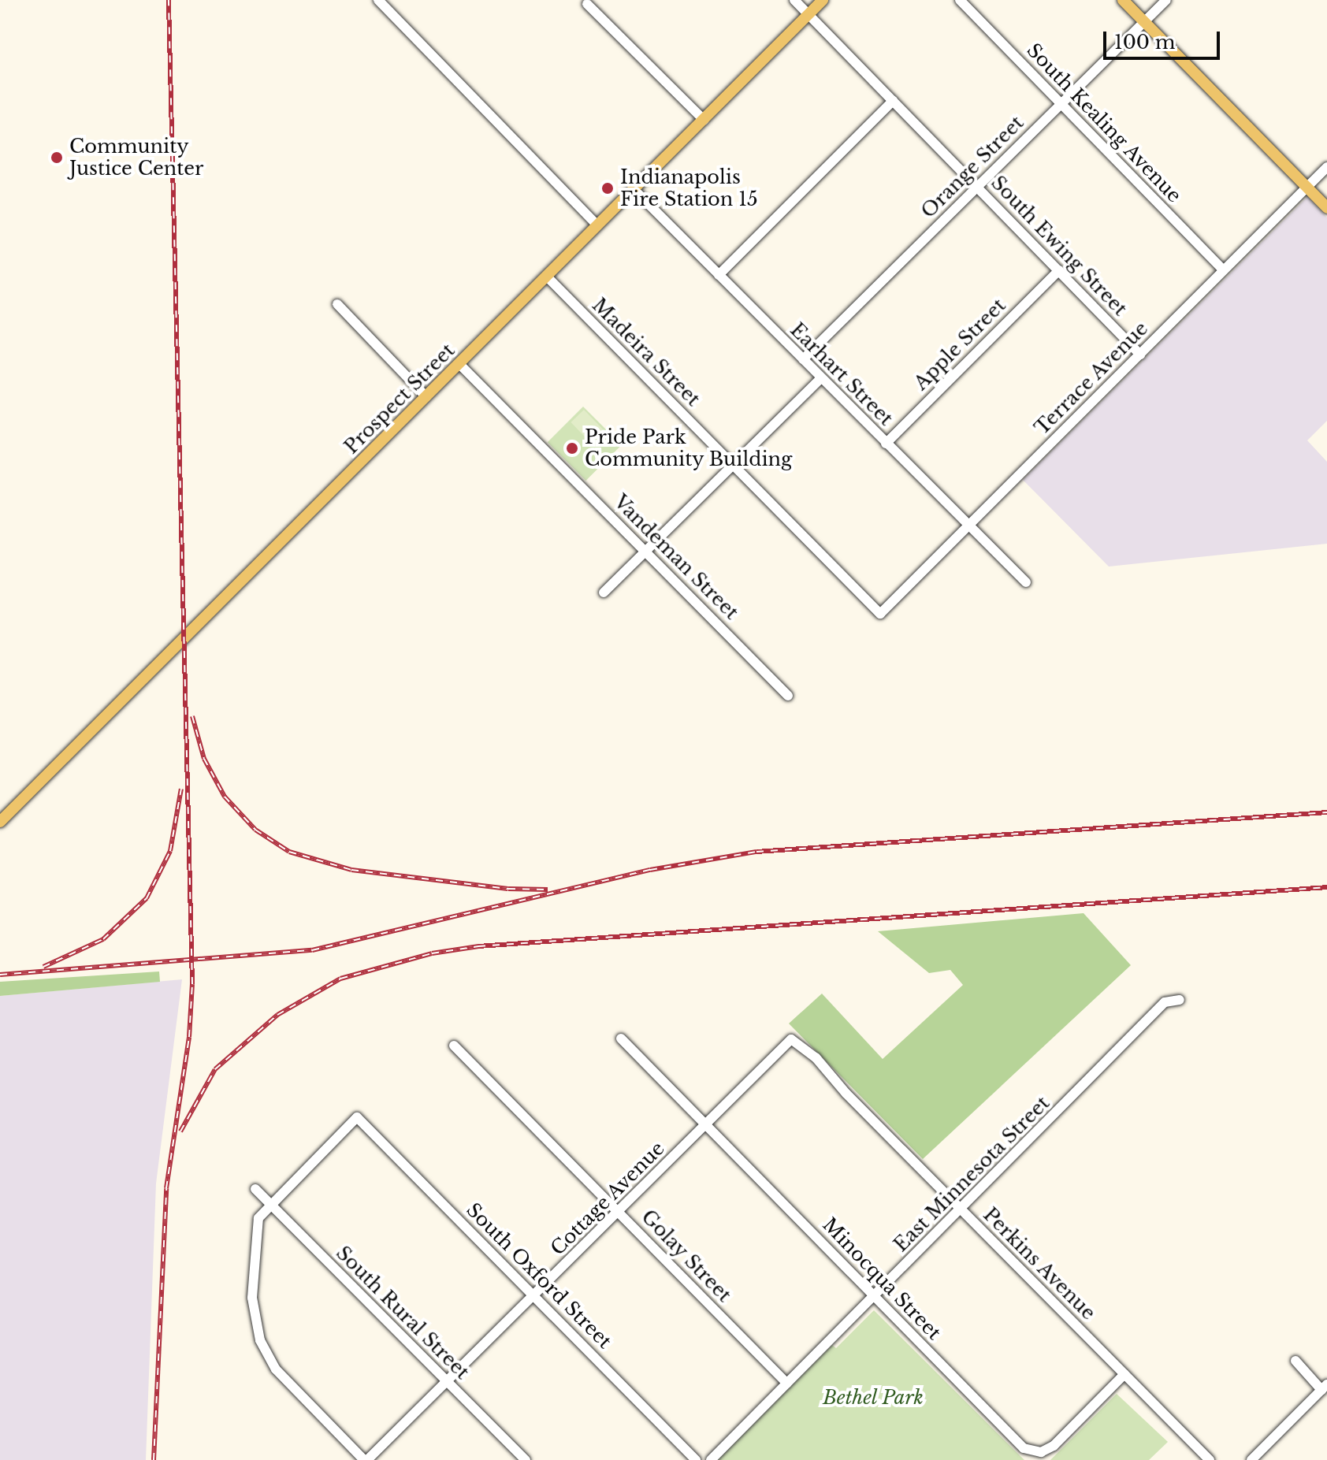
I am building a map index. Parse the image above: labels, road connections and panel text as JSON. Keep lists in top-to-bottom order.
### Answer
{
  "streets": {
    "main road": ["Prospect Street"],
    "street": [
      "South Kealing Avenue",
      "Orange Street",
      "South Ewing Street",
      "Apple Street",
      "Madeira Street",
      "Earhart Street",
      "Terrace Avenue",
      "Vandeman Street",
      "East Minnesota Street",
      "Cottage Avenue",
      "Golay Street",
      "Perkins Avenue",
      "South Oxford Street",
      "Minocqua Street",
      "South Rural Street"
    ]
  },
  "crossings": [
    ["South Kealing Avenue", "Orange Street"],
    ["South Kealing Avenue", "Terrace Avenue"],
    ["Orange Street", "South Ewing Street"],
    ["Orange Street", "Earhart Street"],
    ["South Ewing Street", "Apple Street"],
    ["South Ewing Street", "Terrace Avenue"],
    ["South Ewing Street", "Prospect Street"],
    ["Apple Street", "Earhart Street"],
    ["Madeira Street", "Terrace Avenue"],
    ["Madeira Street", "Prospect Street"],
    ["Earhart Street", "Terrace Avenue"],
    ["Earhart Street", "Prospect Street"],
    ["Prospect Street", "Vandeman Street"],
    ["East Minnesota Street", "Golay Street"],
    ["East Minnesota Street", "Perkins Avenue"],
    ["East Minnesota Street", "Minocqua Street"],
    ["Cottage Avenue", "Golay Street"],
    ["Cottage Avenue", "Perkins Avenue"],
    ["Cottage Avenue", "South Oxford Street"],
    ["Cottage Avenue", "Minocqua Street"],
    ["Cottage Avenue", "South Rural Street"],
    ["Perkins Avenue", "Minocqua Street"],
    ["South Oxford Street", "South Rural Street"]
  ],
  "parks": ["Bethel Park"],
  "places": ["Community Justice Center", "Indianapolis Fire Station 15", "Pride Park Community Building"],
  "scale_bar": "100 m"
}
